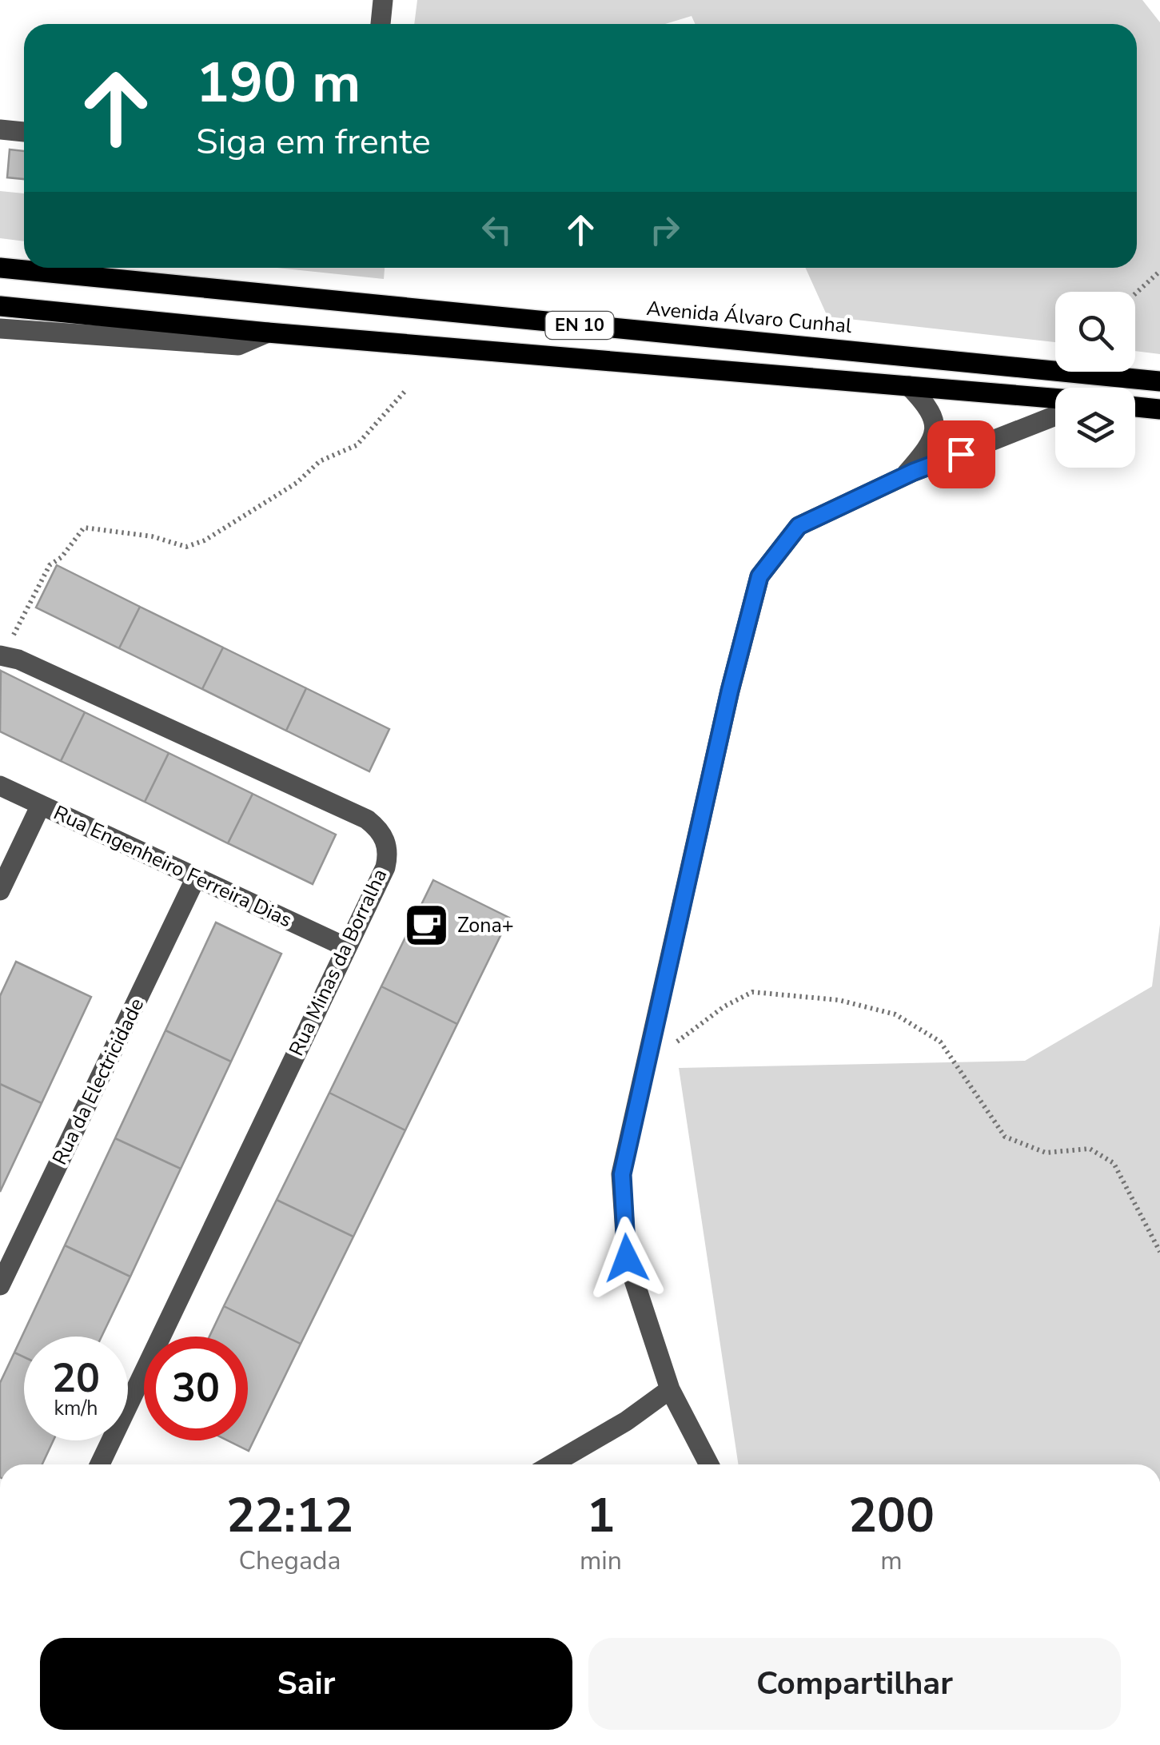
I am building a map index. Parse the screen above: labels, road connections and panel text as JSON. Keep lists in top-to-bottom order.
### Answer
{
  "streets": {
    "main road": ["Avenida Álvaro Cunhal", "EN 10"],
    "street": ["Rua Engenheiro Ferreira Dias", "Rua Minas da Borralha", "Rua da Electricidade"]
  },
  "crossings": [
    ["Rua Engenheiro Ferreira Dias", "Rua Minas da Borralha"],
    ["Rua Engenheiro Ferreira Dias", "Rua da Electricidade"]
  ],
  "places": {
    "cafe": ["Zona+"]
  },
  "page": {
    "turn": ["190 m", "Siga em frente"],
    "speed": "20 km/h",
    "limit": "30",
    "eta": [
      "22:12",
      "Chegada",
      "1",
      "min",
      "200",
      "m"
    ],
    "buttons": ["Sair", "Compartilhar"]
  }
}
